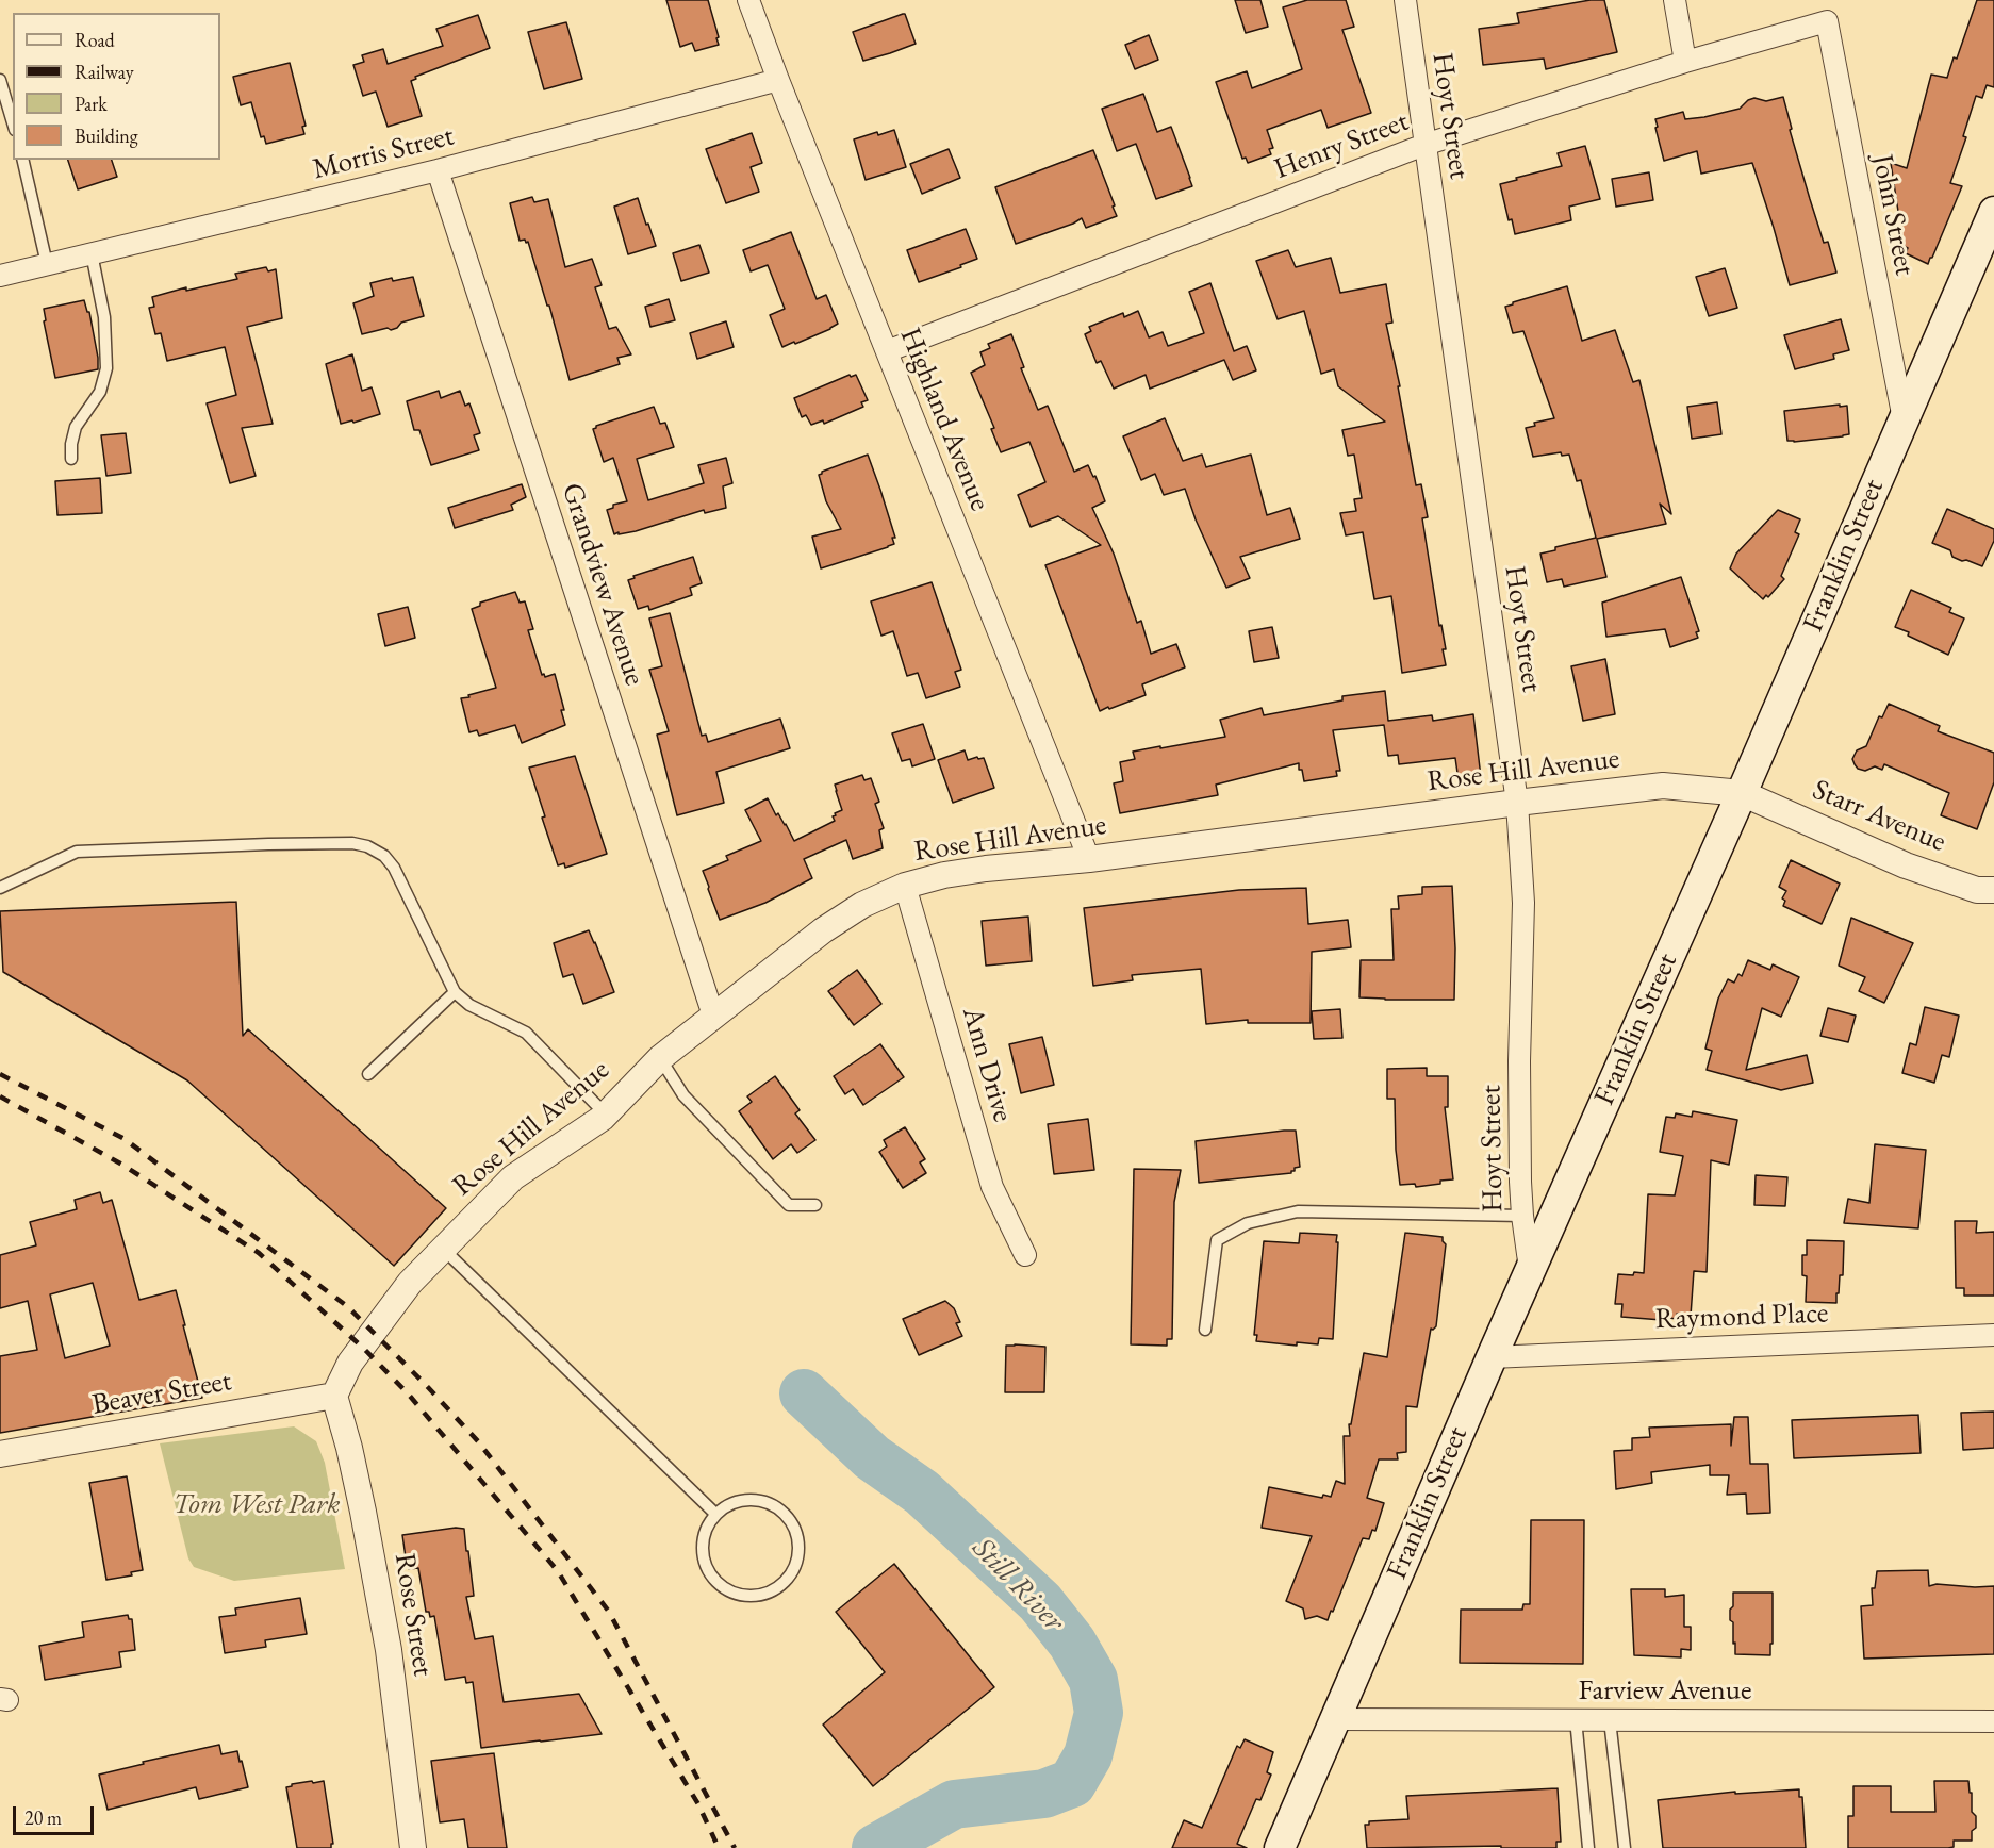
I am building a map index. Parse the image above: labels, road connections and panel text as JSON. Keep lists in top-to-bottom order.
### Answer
{
  "streets": {
    "main road": ["Franklin Street"],
    "street": [
      "Hoyt Street",
      "Henry Street",
      "Morris Street",
      "John Street",
      "Highland Avenue",
      "Grandview Avenue",
      "Rose Hill Avenue",
      "Starr Avenue",
      "Ann Drive",
      "Raymond Place",
      "Beaver Street",
      "Rose Street",
      "Farview Avenue"
    ]
  },
  "crossings": [
    ["Hoyt Street", "Henry Street"],
    ["Hoyt Street", "Franklin Street"],
    ["Hoyt Street", "Rose Hill Avenue"],
    ["Henry Street", "John Street"],
    ["Henry Street", "Highland Avenue"],
    ["Morris Street", "Highland Avenue"],
    ["Morris Street", "Grandview Avenue"],
    ["John Street", "Franklin Street"],
    ["Highland Avenue", "Rose Hill Avenue"],
    ["Franklin Street", "Rose Hill Avenue"],
    ["Franklin Street", "Starr Avenue"],
    ["Franklin Street", "Raymond Place"],
    ["Franklin Street", "Farview Avenue"],
    ["Grandview Avenue", "Rose Hill Avenue"],
    ["Rose Hill Avenue", "Starr Avenue"],
    ["Rose Hill Avenue", "Ann Drive"],
    ["Rose Hill Avenue", "Beaver Street"],
    ["Rose Hill Avenue", "Rose Street"],
    ["Beaver Street", "Rose Street"]
  ],
  "water": ["Still River"],
  "parks": ["Tom West Park"],
  "legend": [
    "Road",
    "Railway",
    "Park",
    "Building"
  ],
  "scale_bar": "20 m"
}
